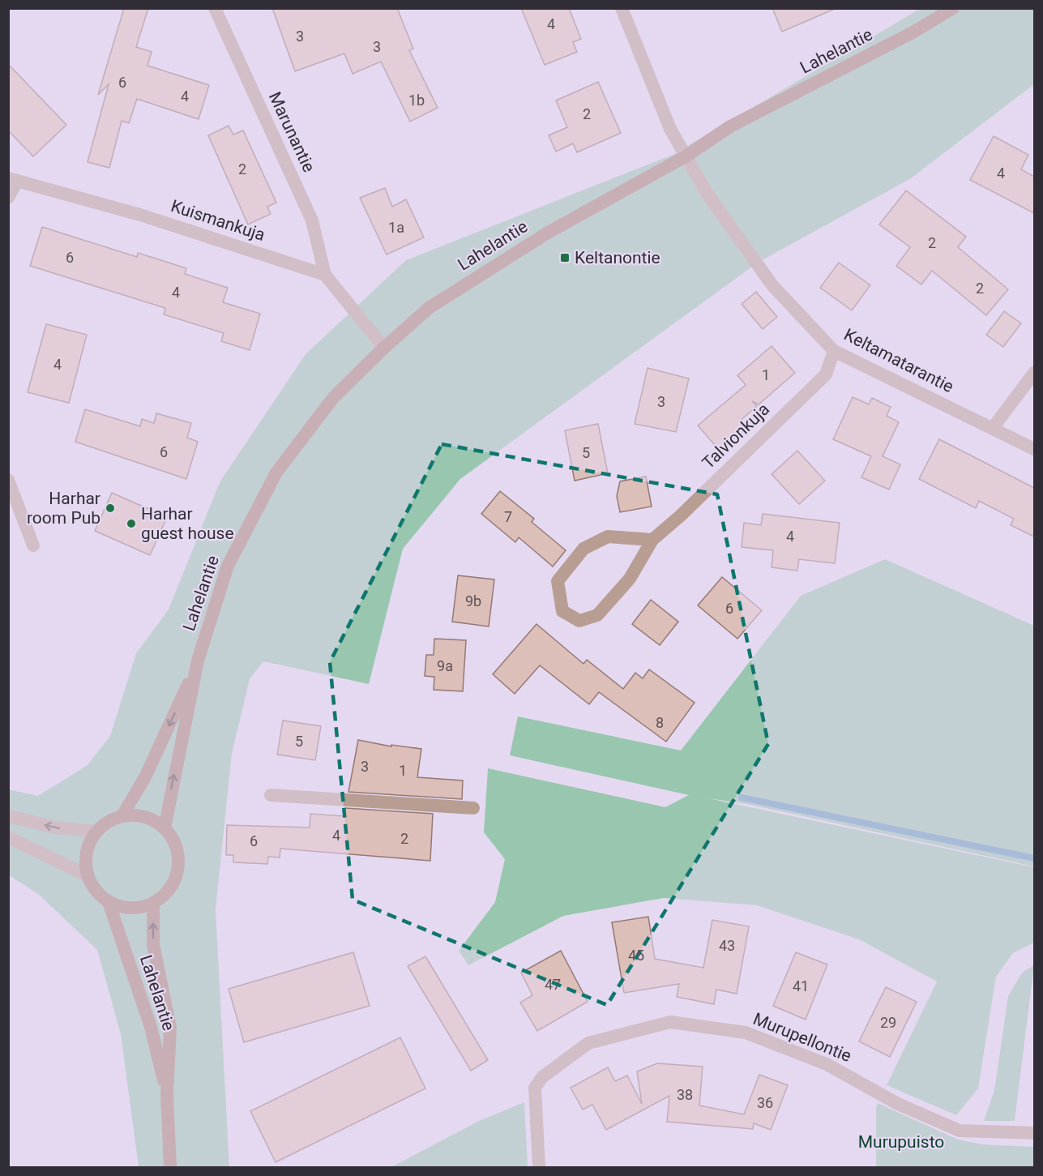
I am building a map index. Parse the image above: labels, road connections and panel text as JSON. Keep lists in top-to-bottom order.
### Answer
{
  "streets": {
    "main road": ["Lahelantie"],
    "street": [
      "Marunantie",
      "Kuismankuja",
      "Keltamatarantie",
      "Talvionkuja",
      "Murupellontie"
    ]
  },
  "crossings": [
    ["Lahelantie", "Keltamatarantie"],
    ["Marunantie", "Kuismankuja"],
    ["Keltamatarantie", "Talvionkuja"]
  ],
  "parks": ["Murupuisto"],
  "places": {
    "transit": ["Keltanontie"],
    "other": ["Harhar room Pub", "Harhar guest house"]
  },
  "house_numbers": [
    "4",
    "3",
    "3",
    "6",
    "4",
    "1b",
    "2",
    "2",
    "4",
    "1a",
    "2",
    "6",
    "2",
    "4",
    "4",
    "1",
    "3",
    "6",
    "5",
    "7",
    "4",
    "9b",
    "6",
    "9a",
    "8",
    "5",
    "3",
    "1",
    "4",
    "2",
    "6",
    "43",
    "45",
    "47",
    "41",
    "29",
    "38",
    "36"
  ]
}
